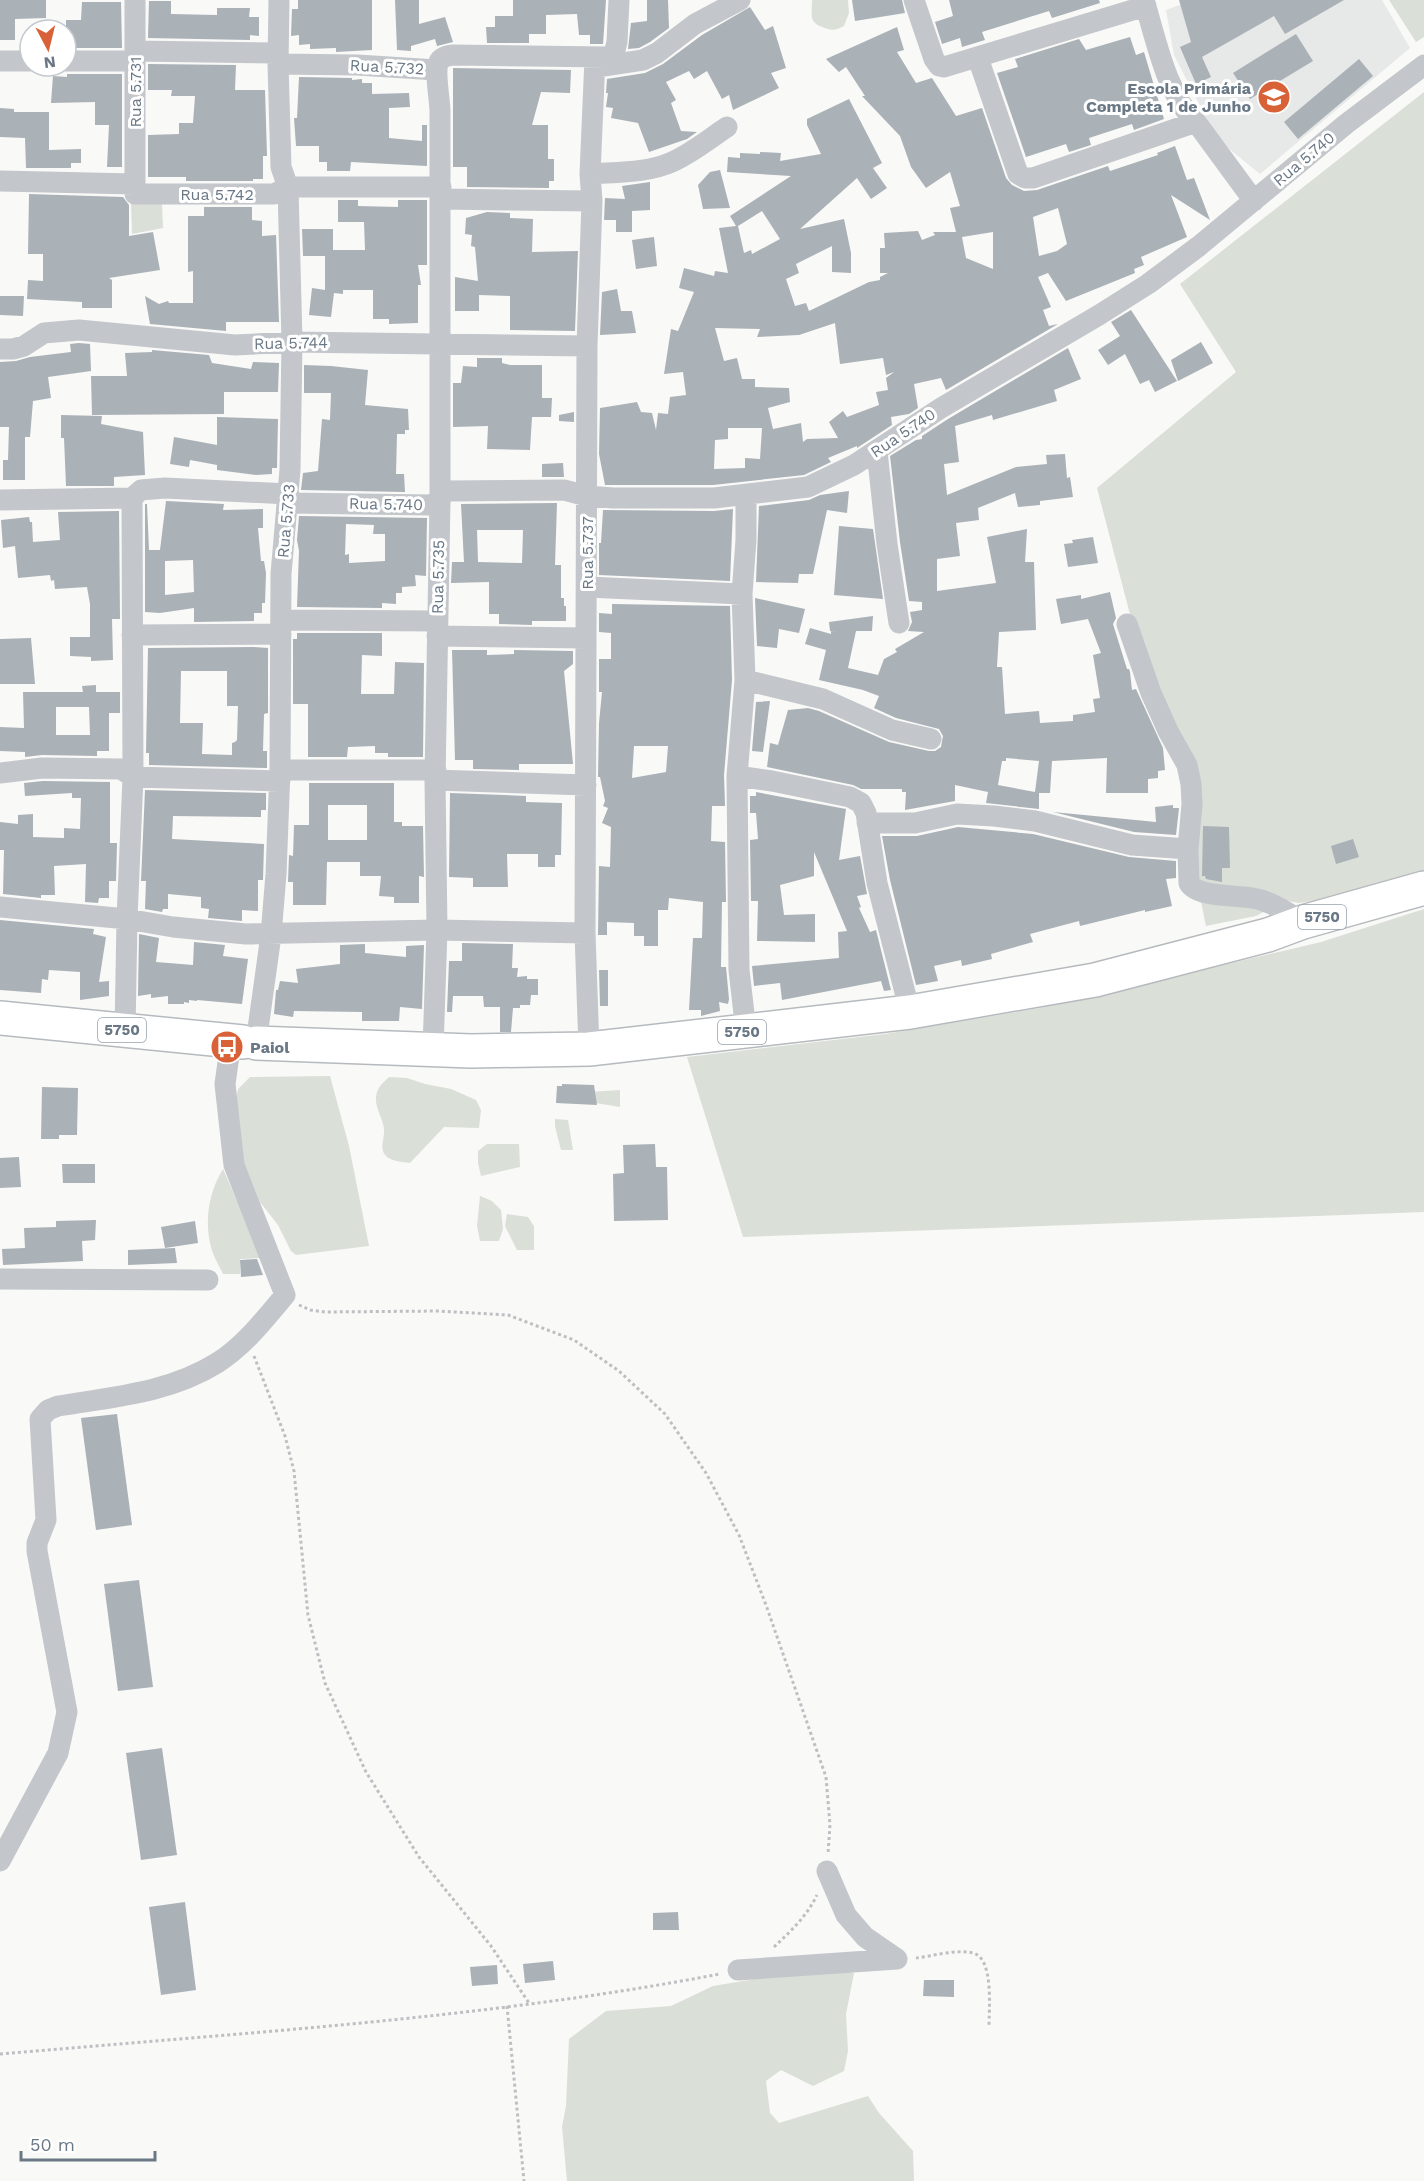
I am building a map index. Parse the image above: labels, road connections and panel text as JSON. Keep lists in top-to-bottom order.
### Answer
{
  "streets": {
    "main road": ["5750"],
    "street": [
      "Rua 5.732",
      "Rua 5.731",
      "Rua 5.740",
      "Rua 5.742",
      "Rua 5.744",
      "Rua 5.733",
      "Rua 5.737",
      "Rua 5.735"
    ]
  },
  "crossings": [
    ["Rua 5.732", "Rua 5.731"],
    ["Rua 5.732", "Rua 5.733"],
    ["Rua 5.732", "Rua 5.737"],
    ["Rua 5.732", "Rua 5.735"],
    ["Rua 5.731", "Rua 5.742"],
    ["Rua 5.740", "Rua 5.733"],
    ["Rua 5.740", "Rua 5.737"],
    ["Rua 5.740", "Rua 5.735"],
    ["Rua 5.742", "Rua 5.733"],
    ["Rua 5.742", "Rua 5.737"],
    ["Rua 5.742", "Rua 5.735"],
    ["Rua 5.744", "Rua 5.733"],
    ["Rua 5.744", "Rua 5.737"],
    ["Rua 5.744", "Rua 5.735"],
    ["Rua 5.733", "5750"],
    ["Rua 5.737", "5750"],
    ["Rua 5.735", "5750"]
  ],
  "places": {
    "school or university": ["Escola Primária Completa 1 de Junho"],
    "bus stop": ["Paiol"]
  },
  "scale_bar": "50 m",
  "north": "bottom"
}
